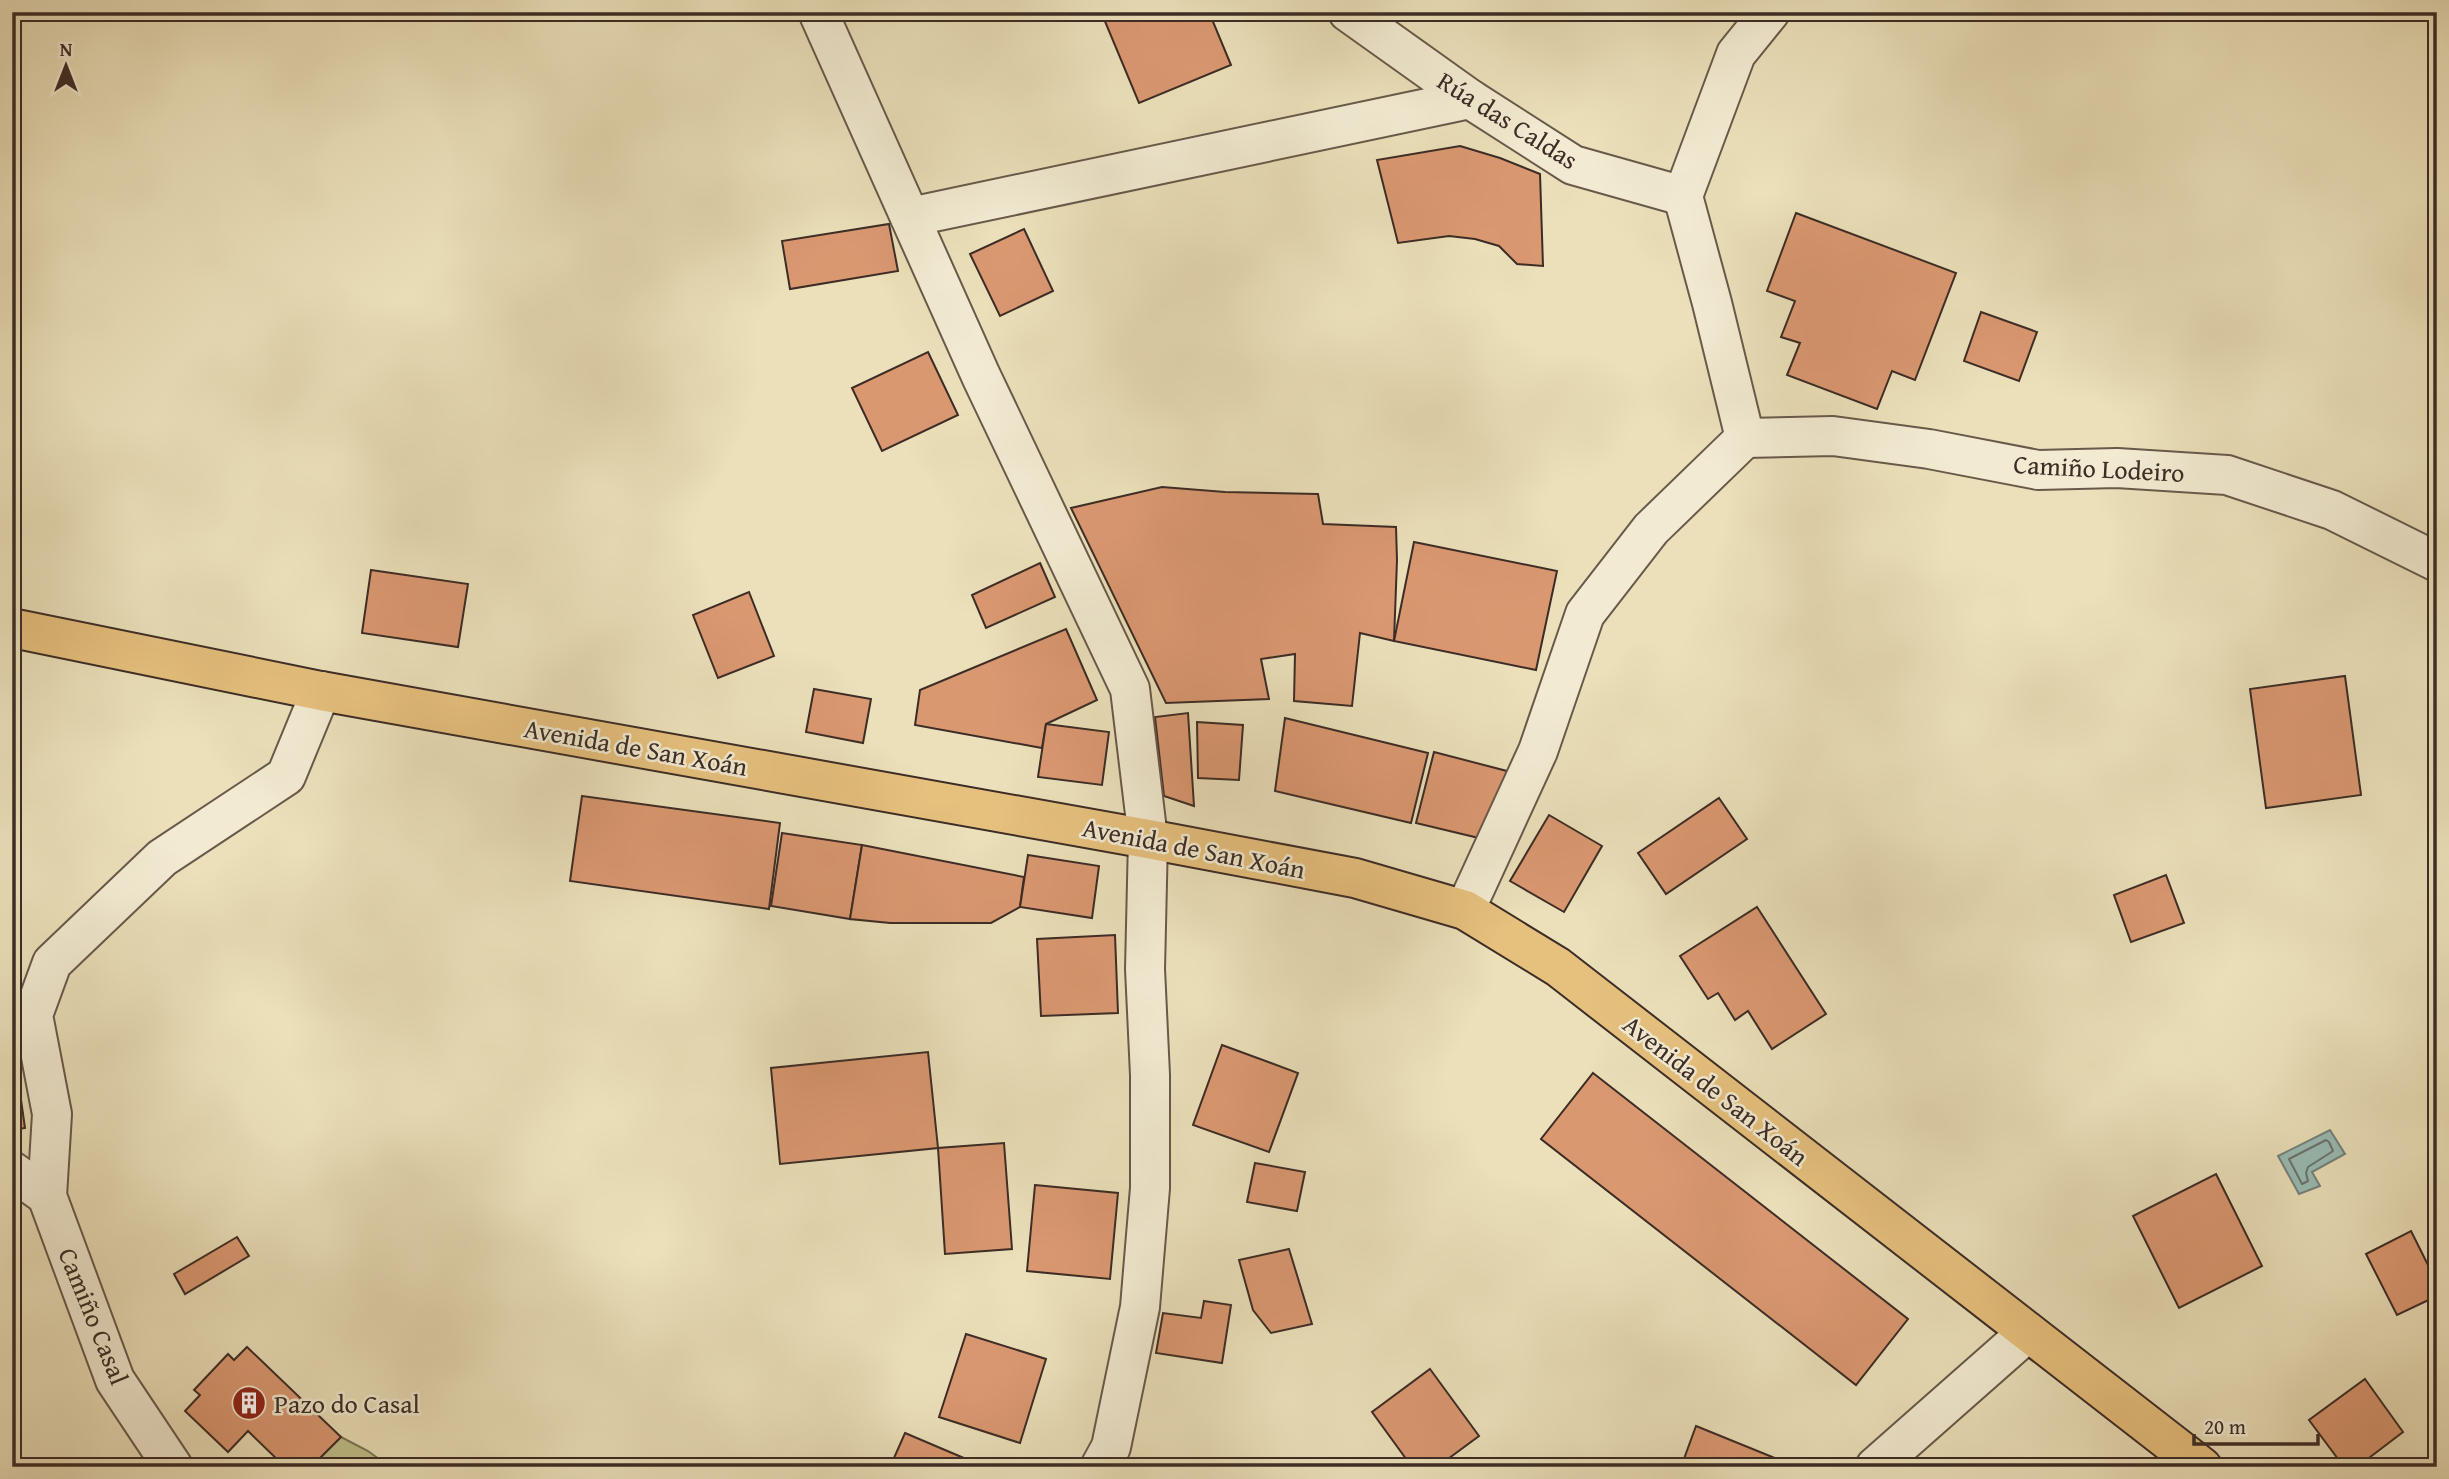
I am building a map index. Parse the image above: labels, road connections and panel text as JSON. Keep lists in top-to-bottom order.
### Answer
{
  "streets": {
    "main road": ["Avenida de San Xoán"],
    "street": ["Rúa das Caldas", "Camiño Lodeiro", "Camiño Casal"]
  },
  "places": {
    "building": ["Pazo do Casal"]
  },
  "scale_bar": "20 m",
  "north": "top"
}
